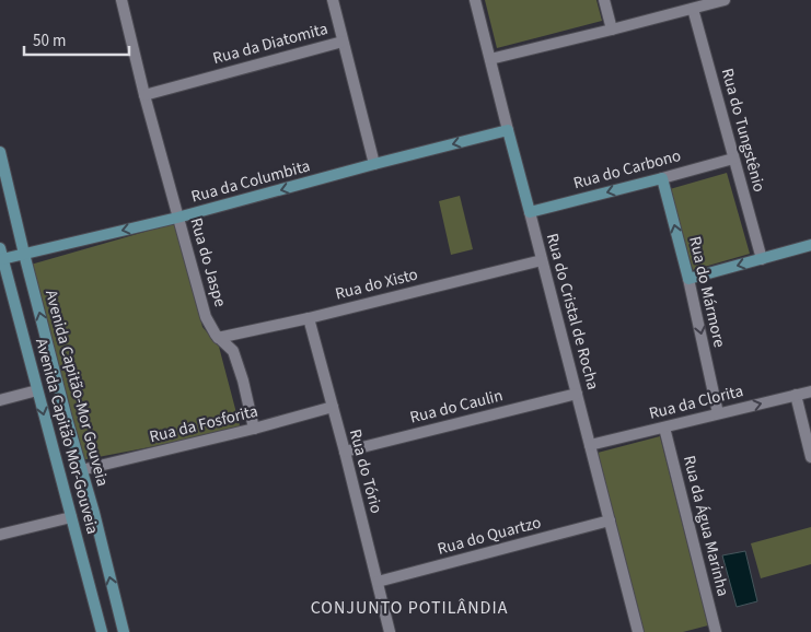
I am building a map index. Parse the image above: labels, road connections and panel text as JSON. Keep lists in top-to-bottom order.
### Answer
{
  "streets": {
    "street": [
      "Rua da Diatomita",
      "Rua do Tungstênio",
      "Rua do Carbono",
      "Rua da Columbita",
      "Rua do Jaspe",
      "Rua do Xisto",
      "Rua do Mármore",
      "Rua do Cristal de Rocha",
      "Avenida Capitão-Mor Gouveia",
      "Rua da Clorita",
      "Rua do Caulin",
      "Rua da Fosforita",
      "Avenida Capitão Mor-Gouveia",
      "Rua do Tório",
      "Rua da Água Marinha",
      "Rua do Quartzo"
    ]
  },
  "crossings": [
    ["Rua da Diatomita", "Rua do Jaspe"],
    ["Rua do Tungstênio", "Rua do Carbono"],
    ["Rua do Carbono", "Rua do Mármore"],
    ["Rua do Carbono", "Rua do Cristal de Rocha"],
    ["Rua da Columbita", "Rua do Jaspe"],
    ["Rua da Columbita", "Rua do Cristal de Rocha"],
    ["Rua da Columbita", "Avenida Capitão-Mor Gouveia"],
    ["Rua da Columbita", "Avenida Capitão Mor-Gouveia"],
    ["Rua do Jaspe", "Rua do Xisto"],
    ["Rua do Jaspe", "Rua da Fosforita"],
    ["Rua do Xisto", "Rua do Cristal de Rocha"],
    ["Rua do Xisto", "Rua do Tório"],
    ["Rua do Mármore", "Rua da Clorita"],
    ["Rua do Cristal de Rocha", "Rua da Clorita"],
    ["Rua do Cristal de Rocha", "Rua do Caulin"],
    ["Rua do Cristal de Rocha", "Rua do Quartzo"],
    ["Avenida Capitão-Mor Gouveia", "Rua da Fosforita"],
    ["Rua da Clorita", "Rua da Água Marinha"],
    ["Rua do Caulin", "Rua do Tório"],
    ["Rua da Fosforita", "Rua do Tório"],
    ["Rua do Tório", "Rua do Quartzo"]
  ],
  "one_way": [
    "Rua do Carbono",
    "Rua da Columbita",
    "Avenida Capitão-Mor Gouveia",
    "Rua da Clorita"
  ],
  "districts": ["CONJUNTO POTILÂNDIA"],
  "scale_bar": "50 m"
}
